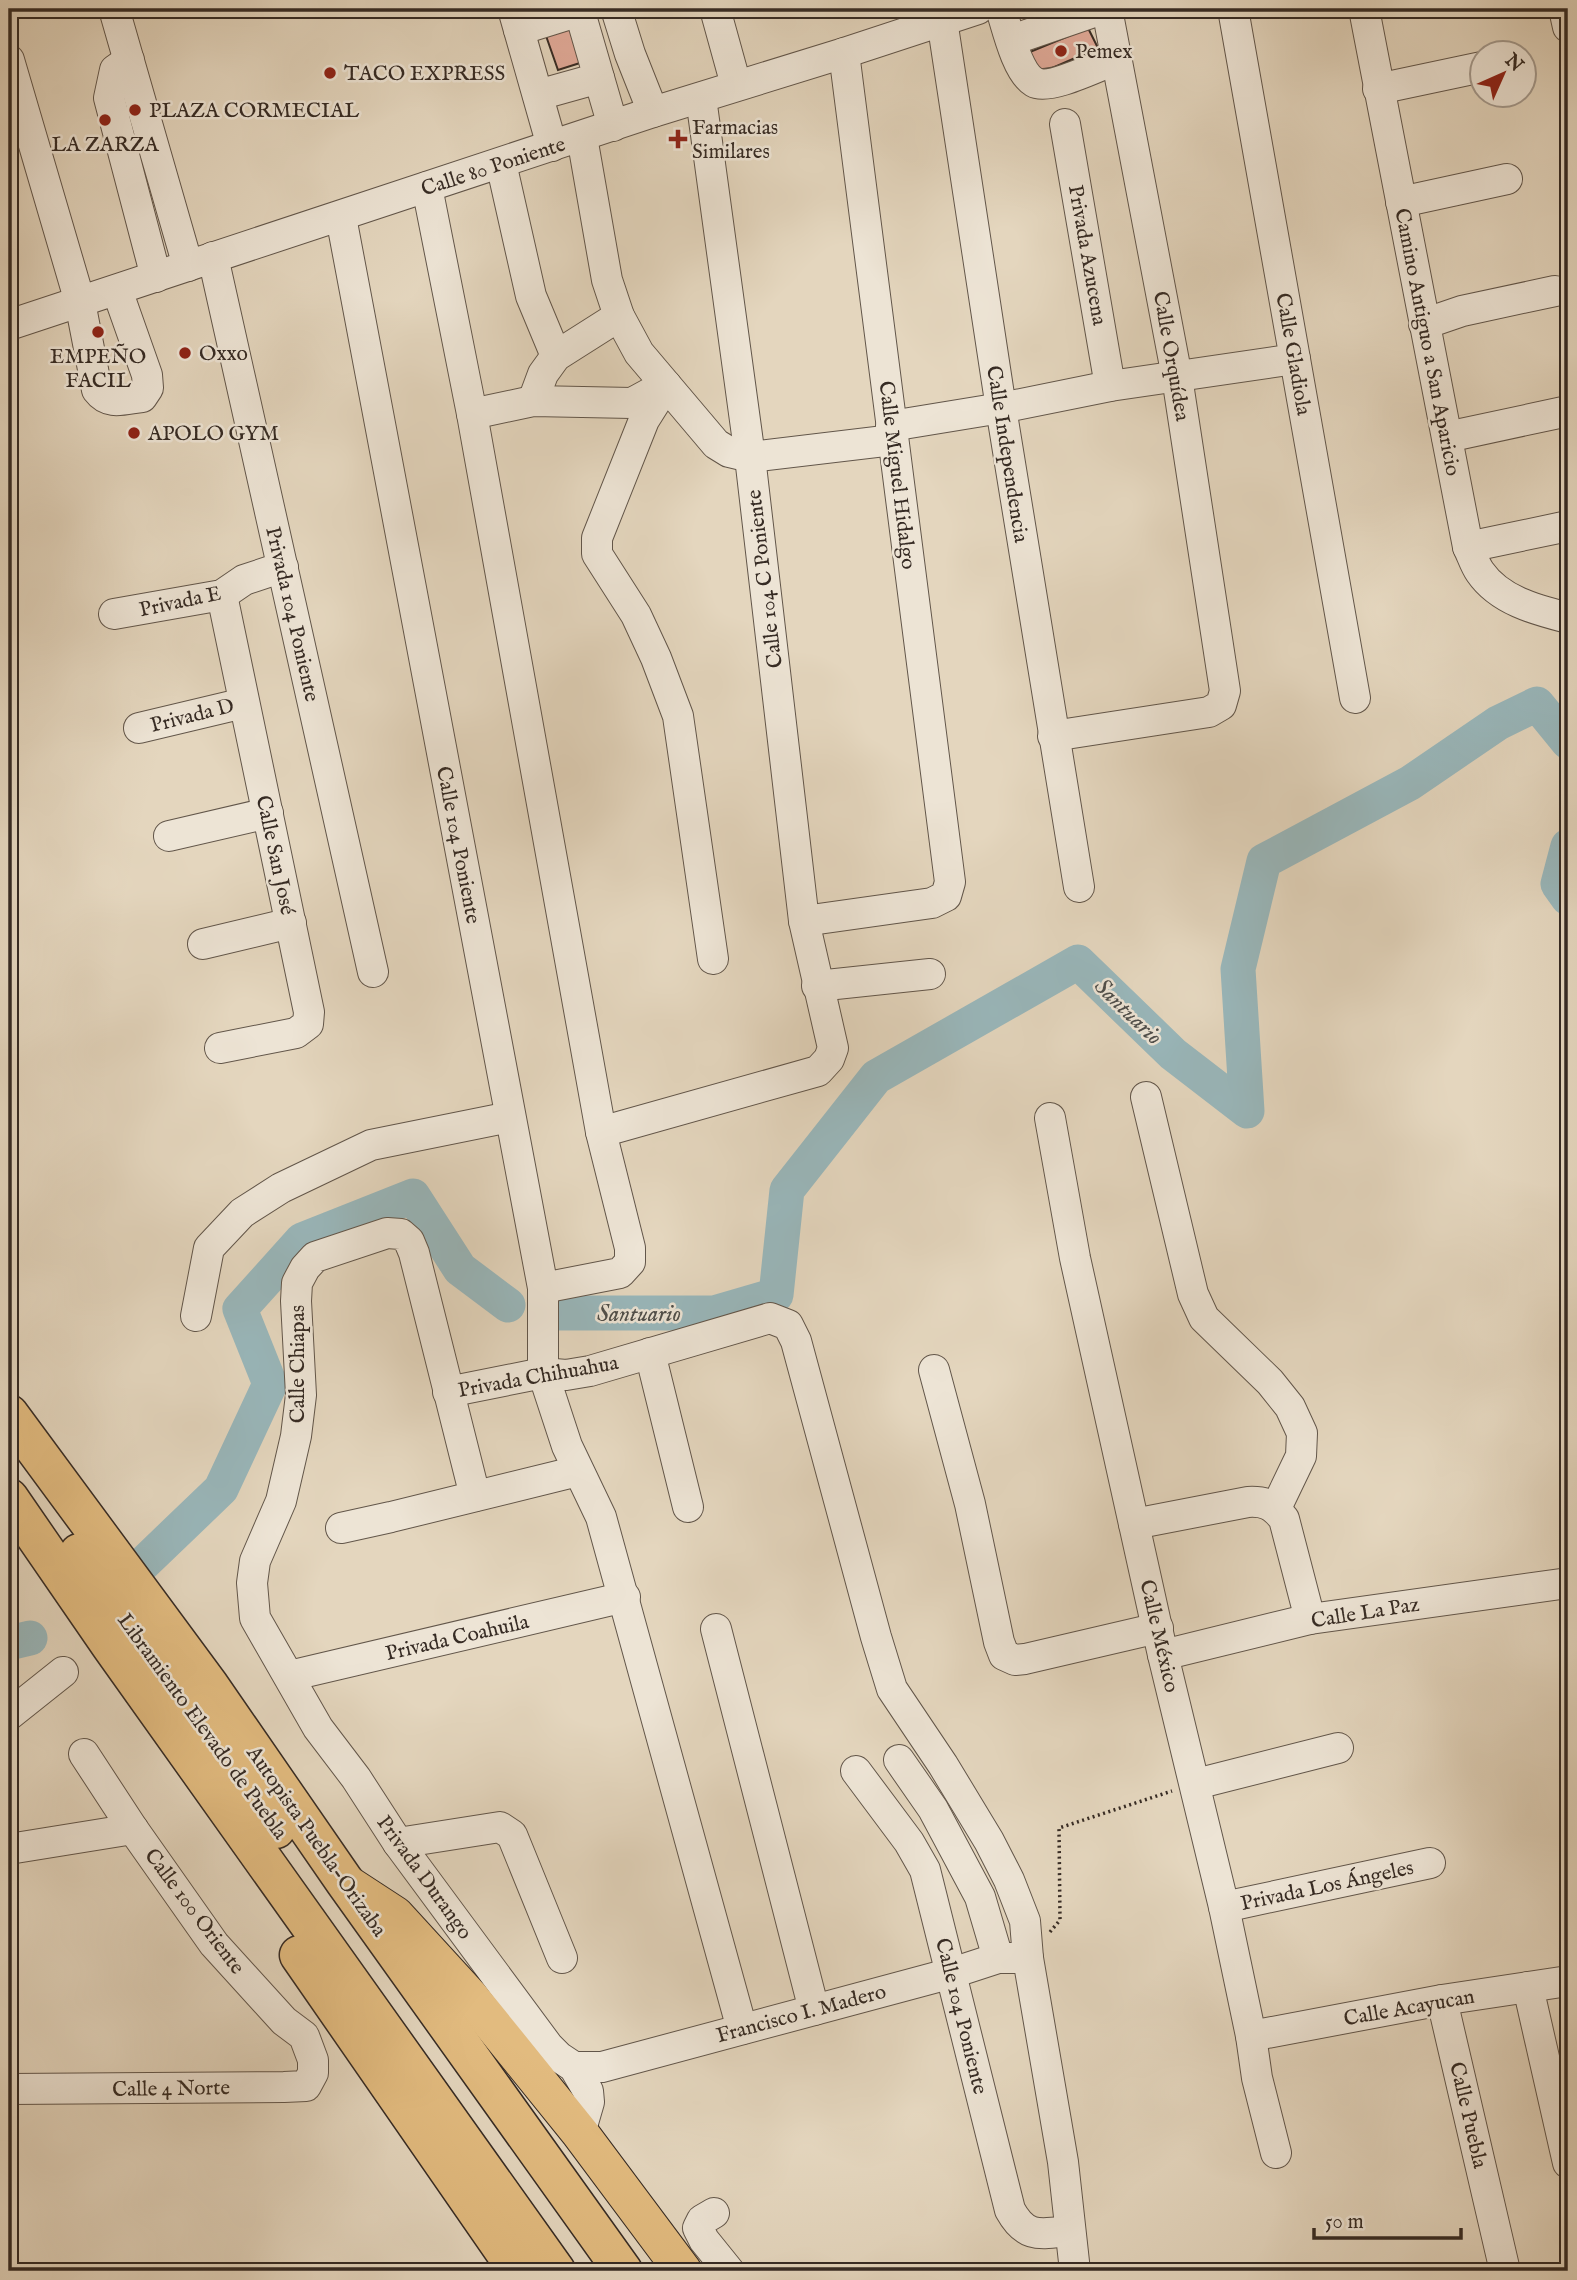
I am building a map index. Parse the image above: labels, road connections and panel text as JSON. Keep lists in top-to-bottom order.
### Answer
{
  "streets": {
    "highway": ["Libramiento Elevado de Puebla", "Autopista Puebla-Orizaba"],
    "street": [
      "Calle 80 Poniente",
      "Privada Azucena",
      "Camino Antiguo a San Aparicio",
      "Calle Gladiola",
      "Calle Orquídea",
      "Calle Independencia",
      "Calle Miguel Hidalgo",
      "Calle 104 C Poniente",
      "Privada E",
      "Privada 104 Poniente",
      "Privada D",
      "Calle 104 Poniente",
      "Calle San José",
      "Calle Chiapas",
      "Privada Chihuahua",
      "Calle La Paz",
      "Calle México",
      "Privada Coahuila",
      "Privada Durango",
      "Privada Los Ángeles",
      "Calle 100 Oriente",
      "Calle Acayucan",
      "Francisco I. Madero",
      "Calle 4 Norte",
      "Calle Puebla"
    ]
  },
  "crossings": [
    ["Calle 80 Poniente", "Calle Independencia"],
    ["Calle 80 Poniente", "Calle Miguel Hidalgo"],
    ["Calle 80 Poniente", "Calle 104 C Poniente"],
    ["Calle 80 Poniente", "Privada 104 Poniente"],
    ["Calle 80 Poniente", "Calle 104 Poniente"],
    ["Calle Orquídea", "Calle Independencia"],
    ["Calle Miguel Hidalgo", "Calle 104 C Poniente"],
    ["Privada E", "Privada 104 Poniente"],
    ["Privada E", "Calle San José"],
    ["Privada D", "Calle San José"],
    ["Calle 104 Poniente", "Privada Chihuahua"],
    ["Calle 104 Poniente", "Privada Coahuila"],
    ["Calle 104 Poniente", "Francisco I. Madero"],
    ["Calle Chiapas", "Privada Chihuahua"],
    ["Calle Chiapas", "Privada Coahuila"],
    ["Calle Chiapas", "Privada Durango"],
    ["Privada Chihuahua", "Francisco I. Madero"],
    ["Calle La Paz", "Calle México"],
    ["Calle México", "Privada Los Ángeles"],
    ["Calle México", "Calle Acayucan"],
    ["Privada Coahuila", "Privada Durango"],
    ["Privada Durango", "Francisco I. Madero"],
    ["Calle 100 Oriente", "Calle 4 Norte"],
    ["Calle Acayucan", "Calle Puebla"]
  ],
  "water": ["Santuario"],
  "places": {
    "other": [
      "Pemex",
      "TACO EXPRESS",
      "PLAZA CORMECIAL",
      "LA ZARZA",
      "EMPEÑO FACIL",
      "Oxxo",
      "APOLO GYM"
    ],
    "health": ["Farmacias Similares"]
  },
  "scale_bar": "50 m",
  "north": "top right"
}
